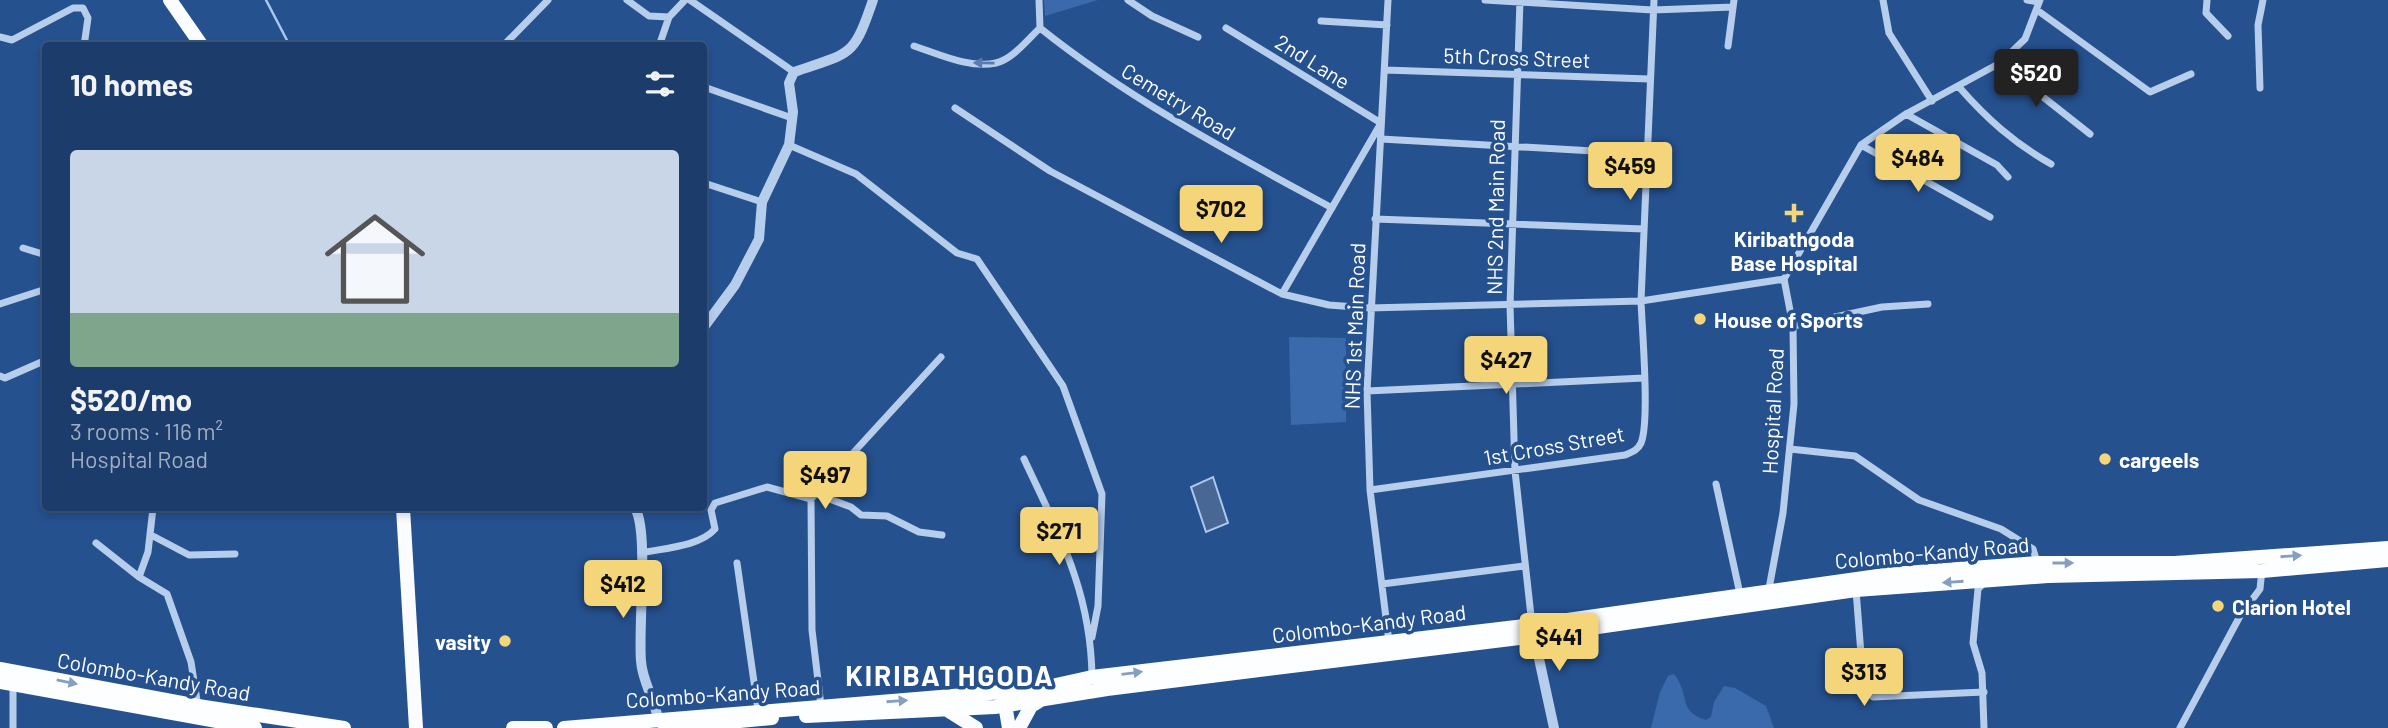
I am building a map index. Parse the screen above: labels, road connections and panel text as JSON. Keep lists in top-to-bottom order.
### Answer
{
  "streets": {
    "highway": ["Colombo-Kandy Road"],
    "street": [
      "5th Cross Street",
      "2nd Lane",
      "Cemetry Road",
      "NHS 2nd Main Road",
      "NHS 1st Main Road",
      "Hospital Road",
      "1st Cross Street"
    ]
  },
  "crossings": [
    ["5th Cross Street", "NHS 2nd Main Road"],
    ["5th Cross Street", "NHS 1st Main Road"],
    ["5th Cross Street", "1st Cross Street"],
    ["2nd Lane", "NHS 1st Main Road"],
    ["NHS 2nd Main Road", "1st Cross Street"],
    ["NHS 2nd Main Road", "Colombo-Kandy Road"],
    ["NHS 1st Main Road", "1st Cross Street"],
    ["NHS 1st Main Road", "Colombo-Kandy Road"],
    ["Hospital Road", "Colombo-Kandy Road"]
  ],
  "districts": ["KIRIBATHGODA"],
  "places": {
    "health": ["Kiribathgoda Base Hospital"],
    "other": [
      "House of Sports",
      "cargeels",
      "Clarion Hotel",
      "vasity"
    ]
  },
  "page": {
    "heading": "10 homes",
    "price": [
      "$520",
      "$484",
      "$459",
      "$702",
      "$427",
      "$497",
      "$271",
      "$412",
      "$441",
      "$313"
    ],
    "list": [
      {
        "name": "$520/mo",
        "note": "3 rooms · 116 m² · Hospital Road"
      }
    ]
  }
}
